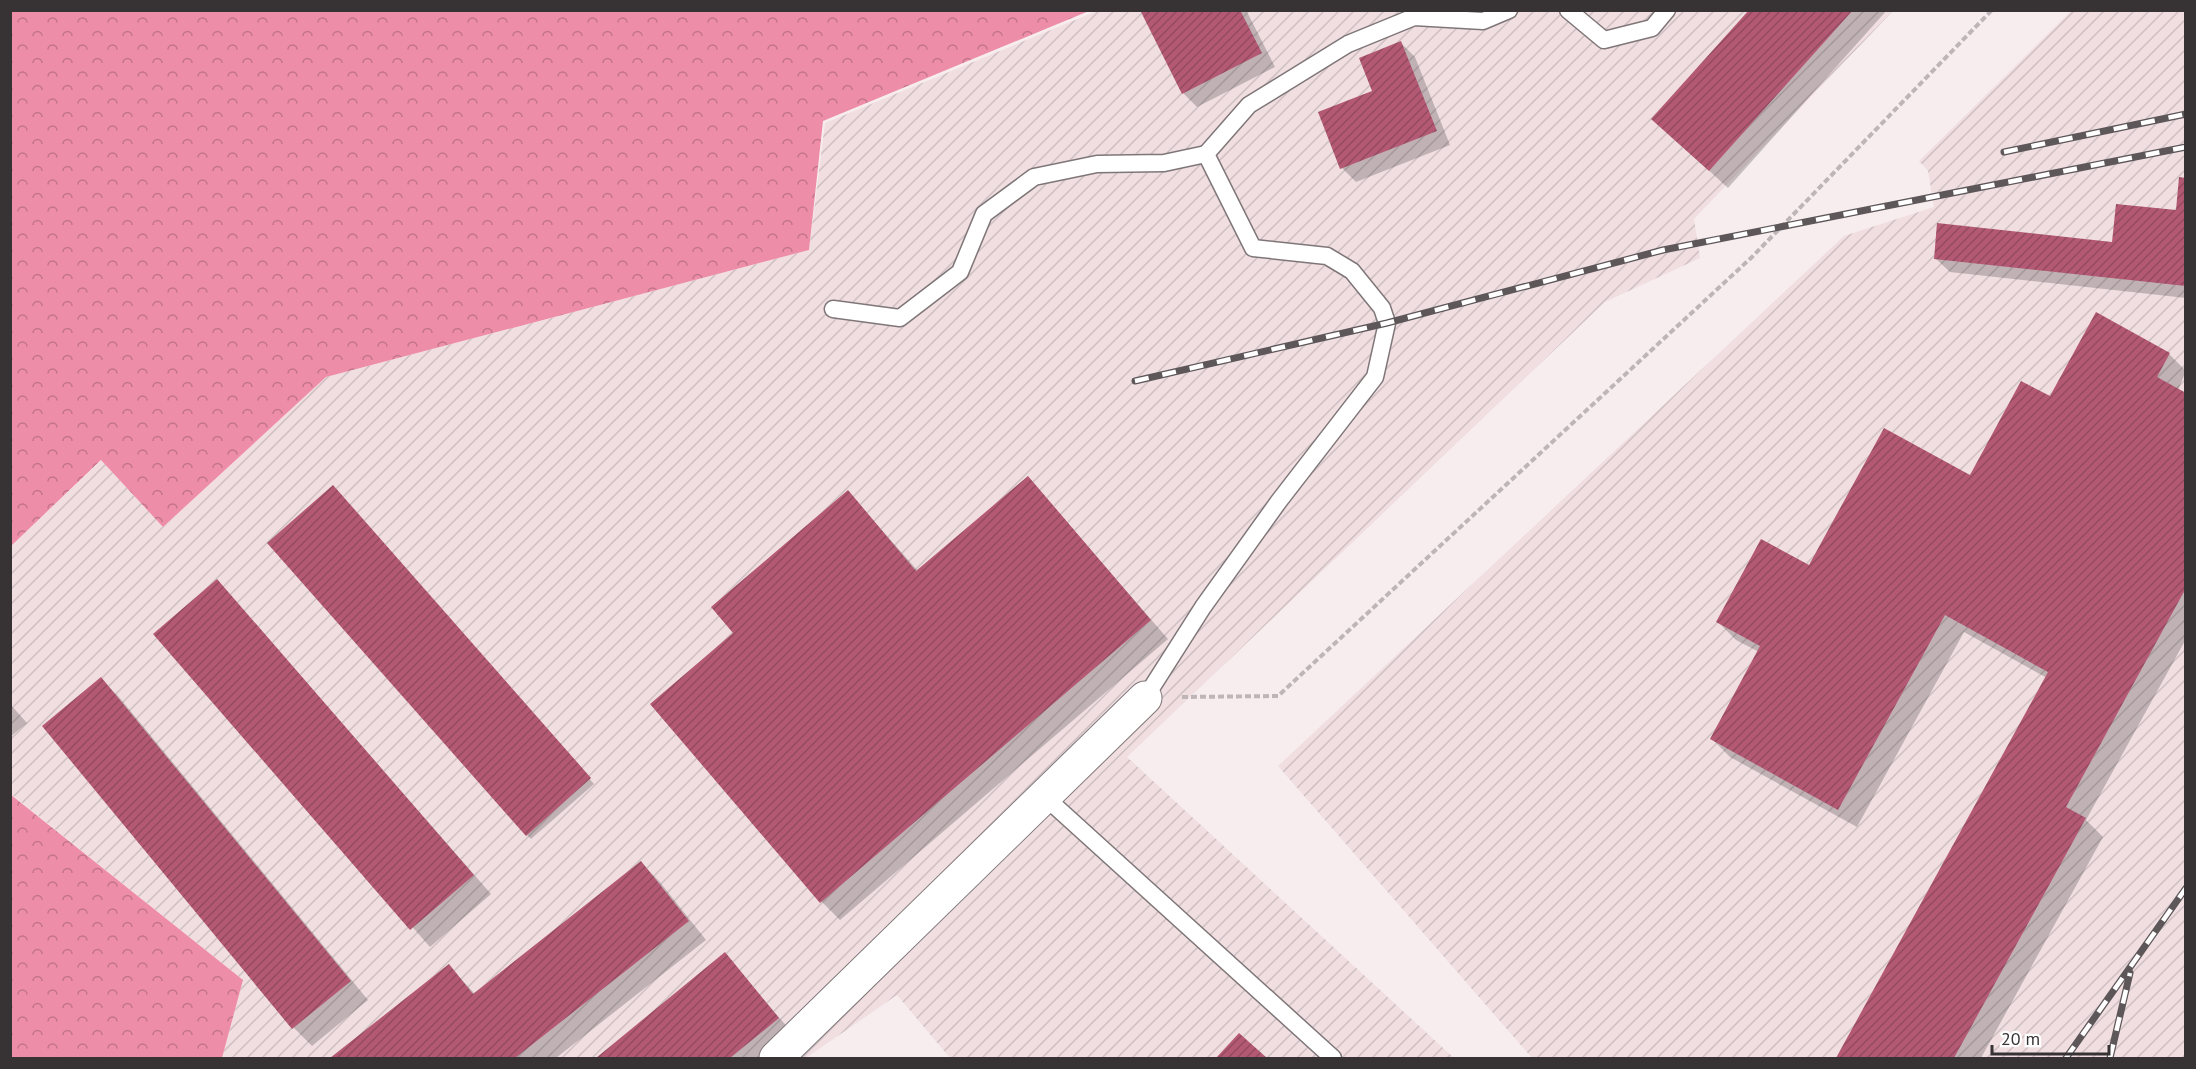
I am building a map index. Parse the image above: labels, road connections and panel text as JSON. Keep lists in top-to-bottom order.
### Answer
{
  "scale_bar": "20 m"
}
